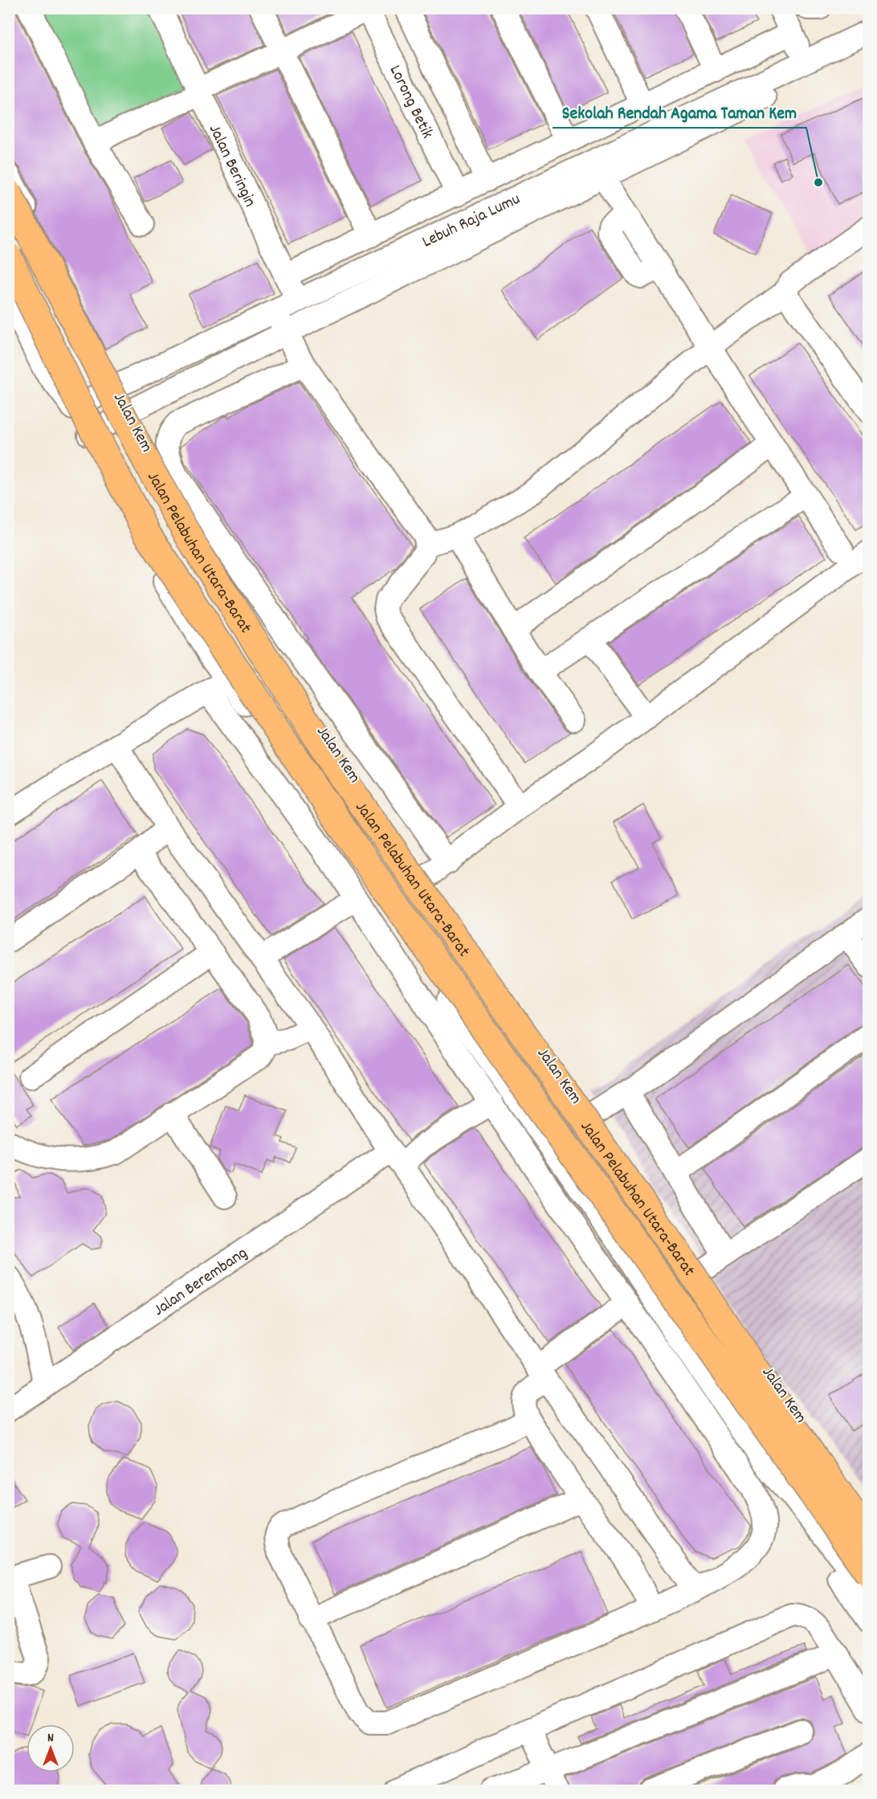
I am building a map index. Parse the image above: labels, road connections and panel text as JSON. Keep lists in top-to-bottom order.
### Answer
{
  "streets": {
    "main road": ["Jalan Pelabuhan Utara-Barat"],
    "street": [
      "Lorong Betik",
      "Jalan Beringin",
      "Lebuh Raja Lumu",
      "Jalan Kem",
      "Jalan Berembang"
    ]
  },
  "crossings": [
    ["Jalan Beringin", "Lebuh Raja Lumu"],
    ["Lebuh Raja Lumu", "Jalan Kem"]
  ],
  "places": ["Sekolah Rendah Agama Taman Kem"],
  "north": "top"
}
